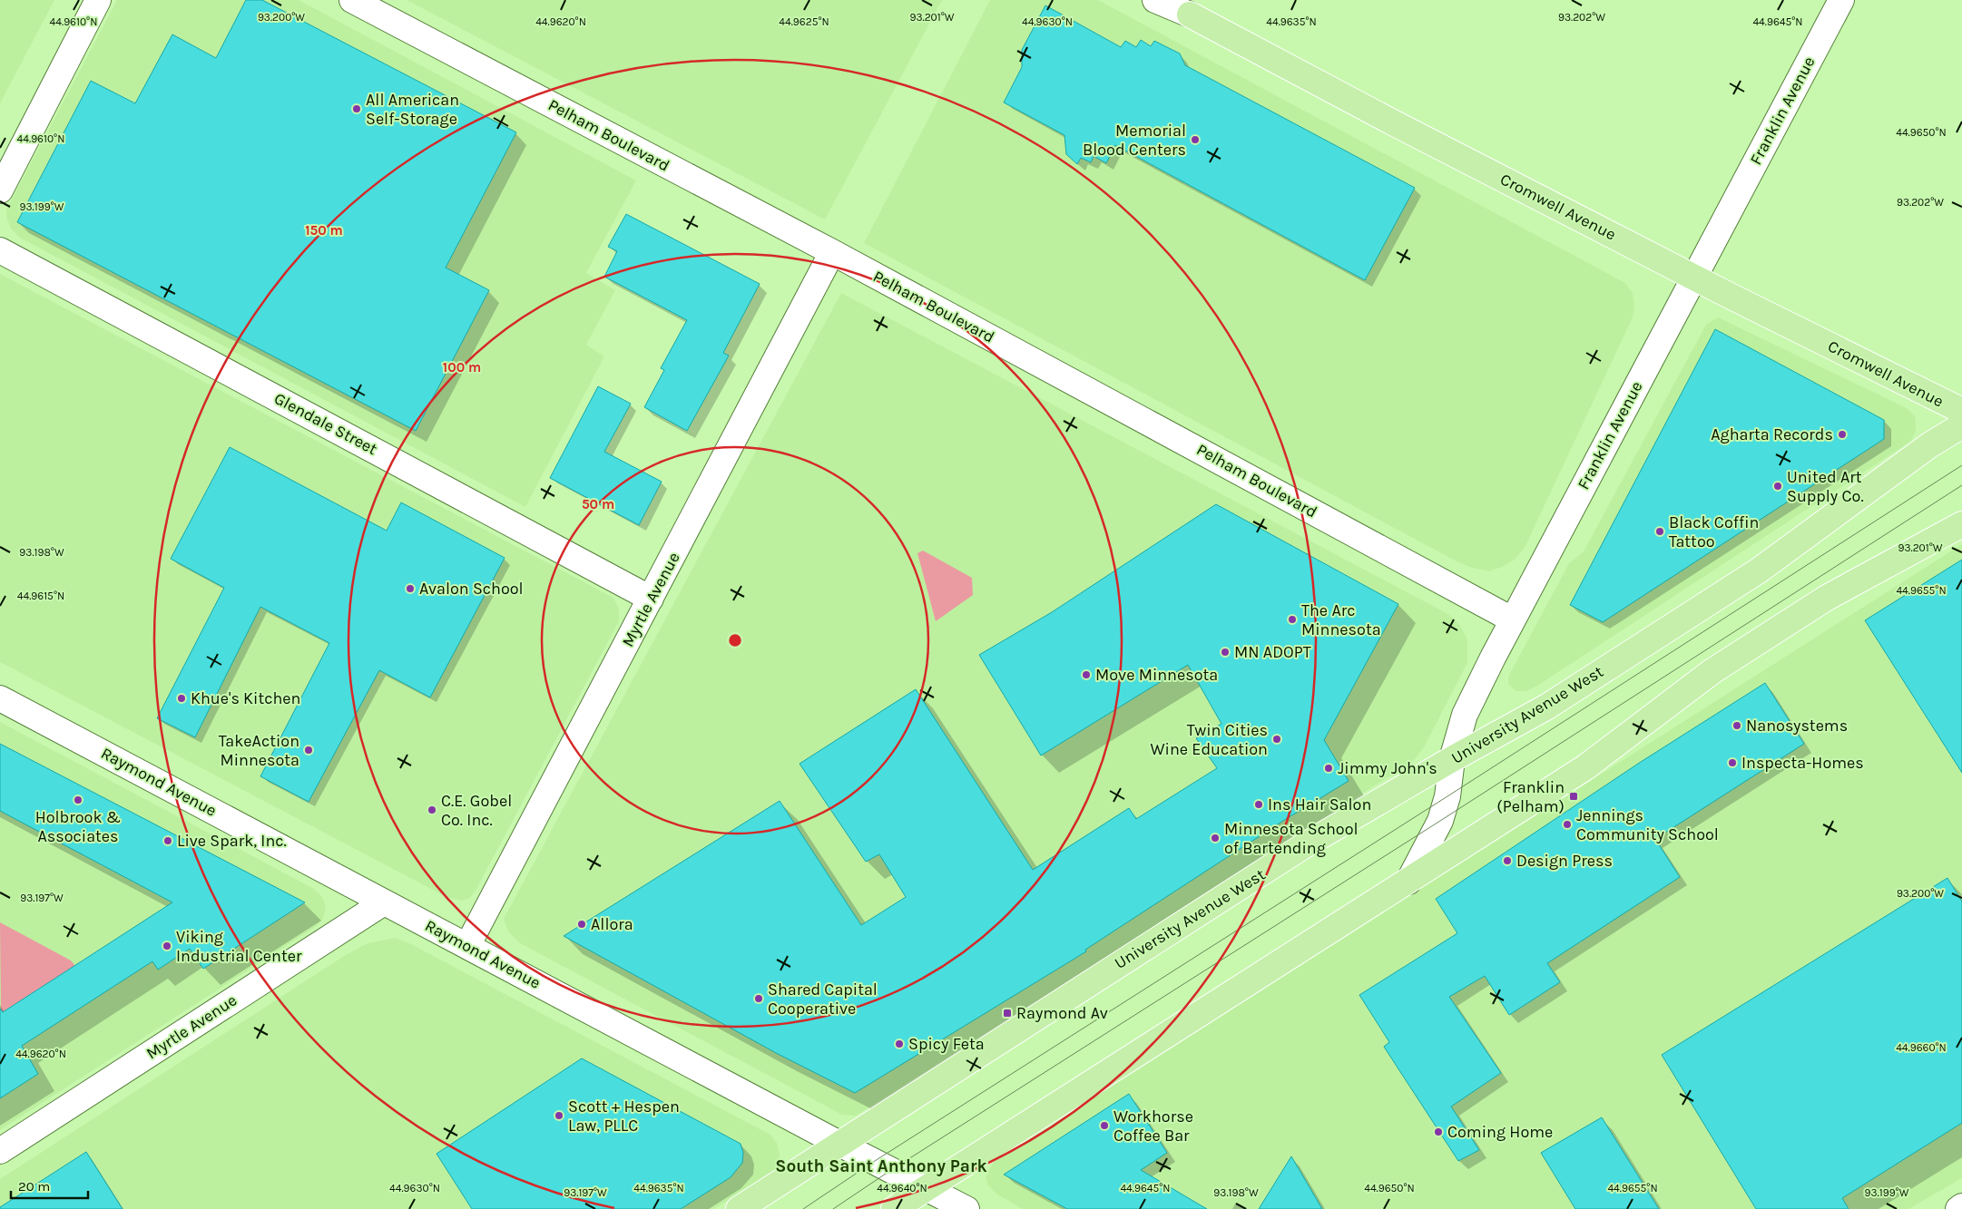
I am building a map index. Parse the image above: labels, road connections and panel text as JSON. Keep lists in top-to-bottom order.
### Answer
{
  "streets": {
    "main road": ["Cromwell Avenue", "University Avenue West"],
    "street": [
      "Franklin Avenue",
      "Pelham Boulevard",
      "Glendale Street",
      "Myrtle Avenue",
      "Raymond Avenue"
    ]
  },
  "crossings": [
    ["Franklin Avenue", "Pelham Boulevard"],
    ["Franklin Avenue", "Cromwell Avenue"],
    ["Franklin Avenue", "University Avenue West"],
    ["Pelham Boulevard", "Myrtle Avenue"],
    ["Glendale Street", "Myrtle Avenue"],
    ["Myrtle Avenue", "Raymond Avenue"],
    ["University Avenue West", "Raymond Avenue"]
  ],
  "districts": ["South Saint Anthony Park"],
  "places": {
    "other": [
      "All American Self-Storage",
      "Memorial Blood Centers",
      "Agharta Records",
      "United Art Supply Co.",
      "Black Coffin Tattoo",
      "Avalon School",
      "The Arc Minnesota",
      "MN ADOPT",
      "Move Minnesota",
      "Khue's Kitchen",
      "Nanosystems",
      "Twin Cities Wine Education",
      "TakeAction Minnesota",
      "Inspecta-Homes",
      "Jimmy John's",
      "Holbrook & Associates",
      "Ins Hair Salon",
      "C.E. Gobel Co. Inc.",
      "Jennings Community School",
      "Minnesota School of Bartending",
      "Live Spark, Inc.",
      "Design Press",
      "Allora",
      "Viking Industrial Center",
      "Shared Capital Cooperative",
      "Spicy Feta",
      "Scott + Hespen Law, PLLC",
      "Workhorse Coffee Bar",
      "Coming Home"
    ],
    "transit": ["Franklin (Pelham)", "Raymond Av"]
  },
  "scale_bar": "20 m",
  "coordinates": [
    "93.200°W",
    "93.201°W",
    "93.202°W",
    "44.9610°N",
    "44.9620°N",
    "44.9625°N",
    "44.9630°N",
    "44.9635°N",
    "44.9645°N",
    "44.9650°N",
    "93.199°W",
    "93.198°W",
    "44.9655°N",
    "44.9615°N",
    "93.197°W",
    "44.9660°N",
    "44.9640°N"
  ],
  "rings": ["150 m", "100 m", "50 m"]
}
